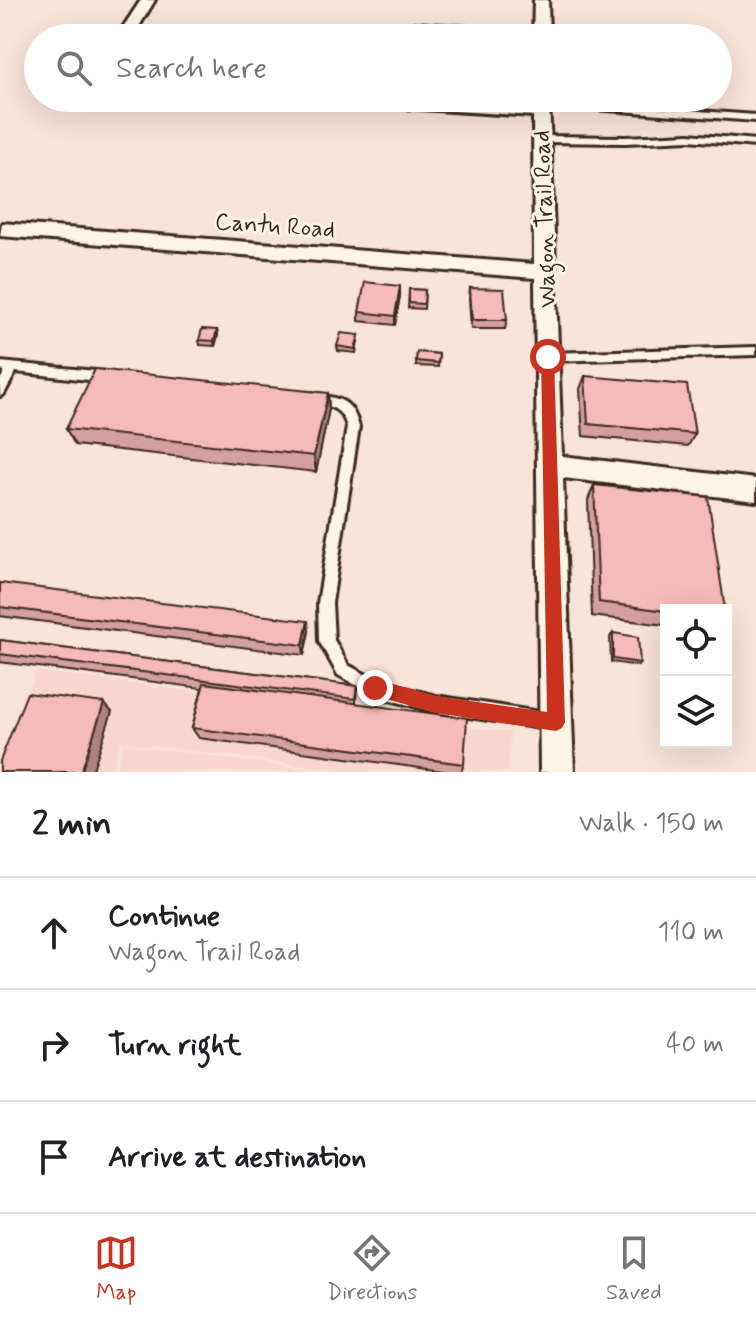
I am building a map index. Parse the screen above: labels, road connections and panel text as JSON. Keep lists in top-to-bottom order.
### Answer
{
  "streets": {
    "street": ["Wagon Trail Road", "Cantu Road"]
  },
  "crossings": [
    ["Wagon Trail Road", "Cantu Road"]
  ],
  "page": {
    "search": "Search here",
    "heading": ["2 min", "Walk · 150 m"],
    "list": [
      ["Continue", "Wagon Trail Road", "110 m"],
      ["Turn right", "40 m"],
      "Arrive at destination"
    ],
    "nav": ["Map", "Directions", "Saved"]
  }
}
